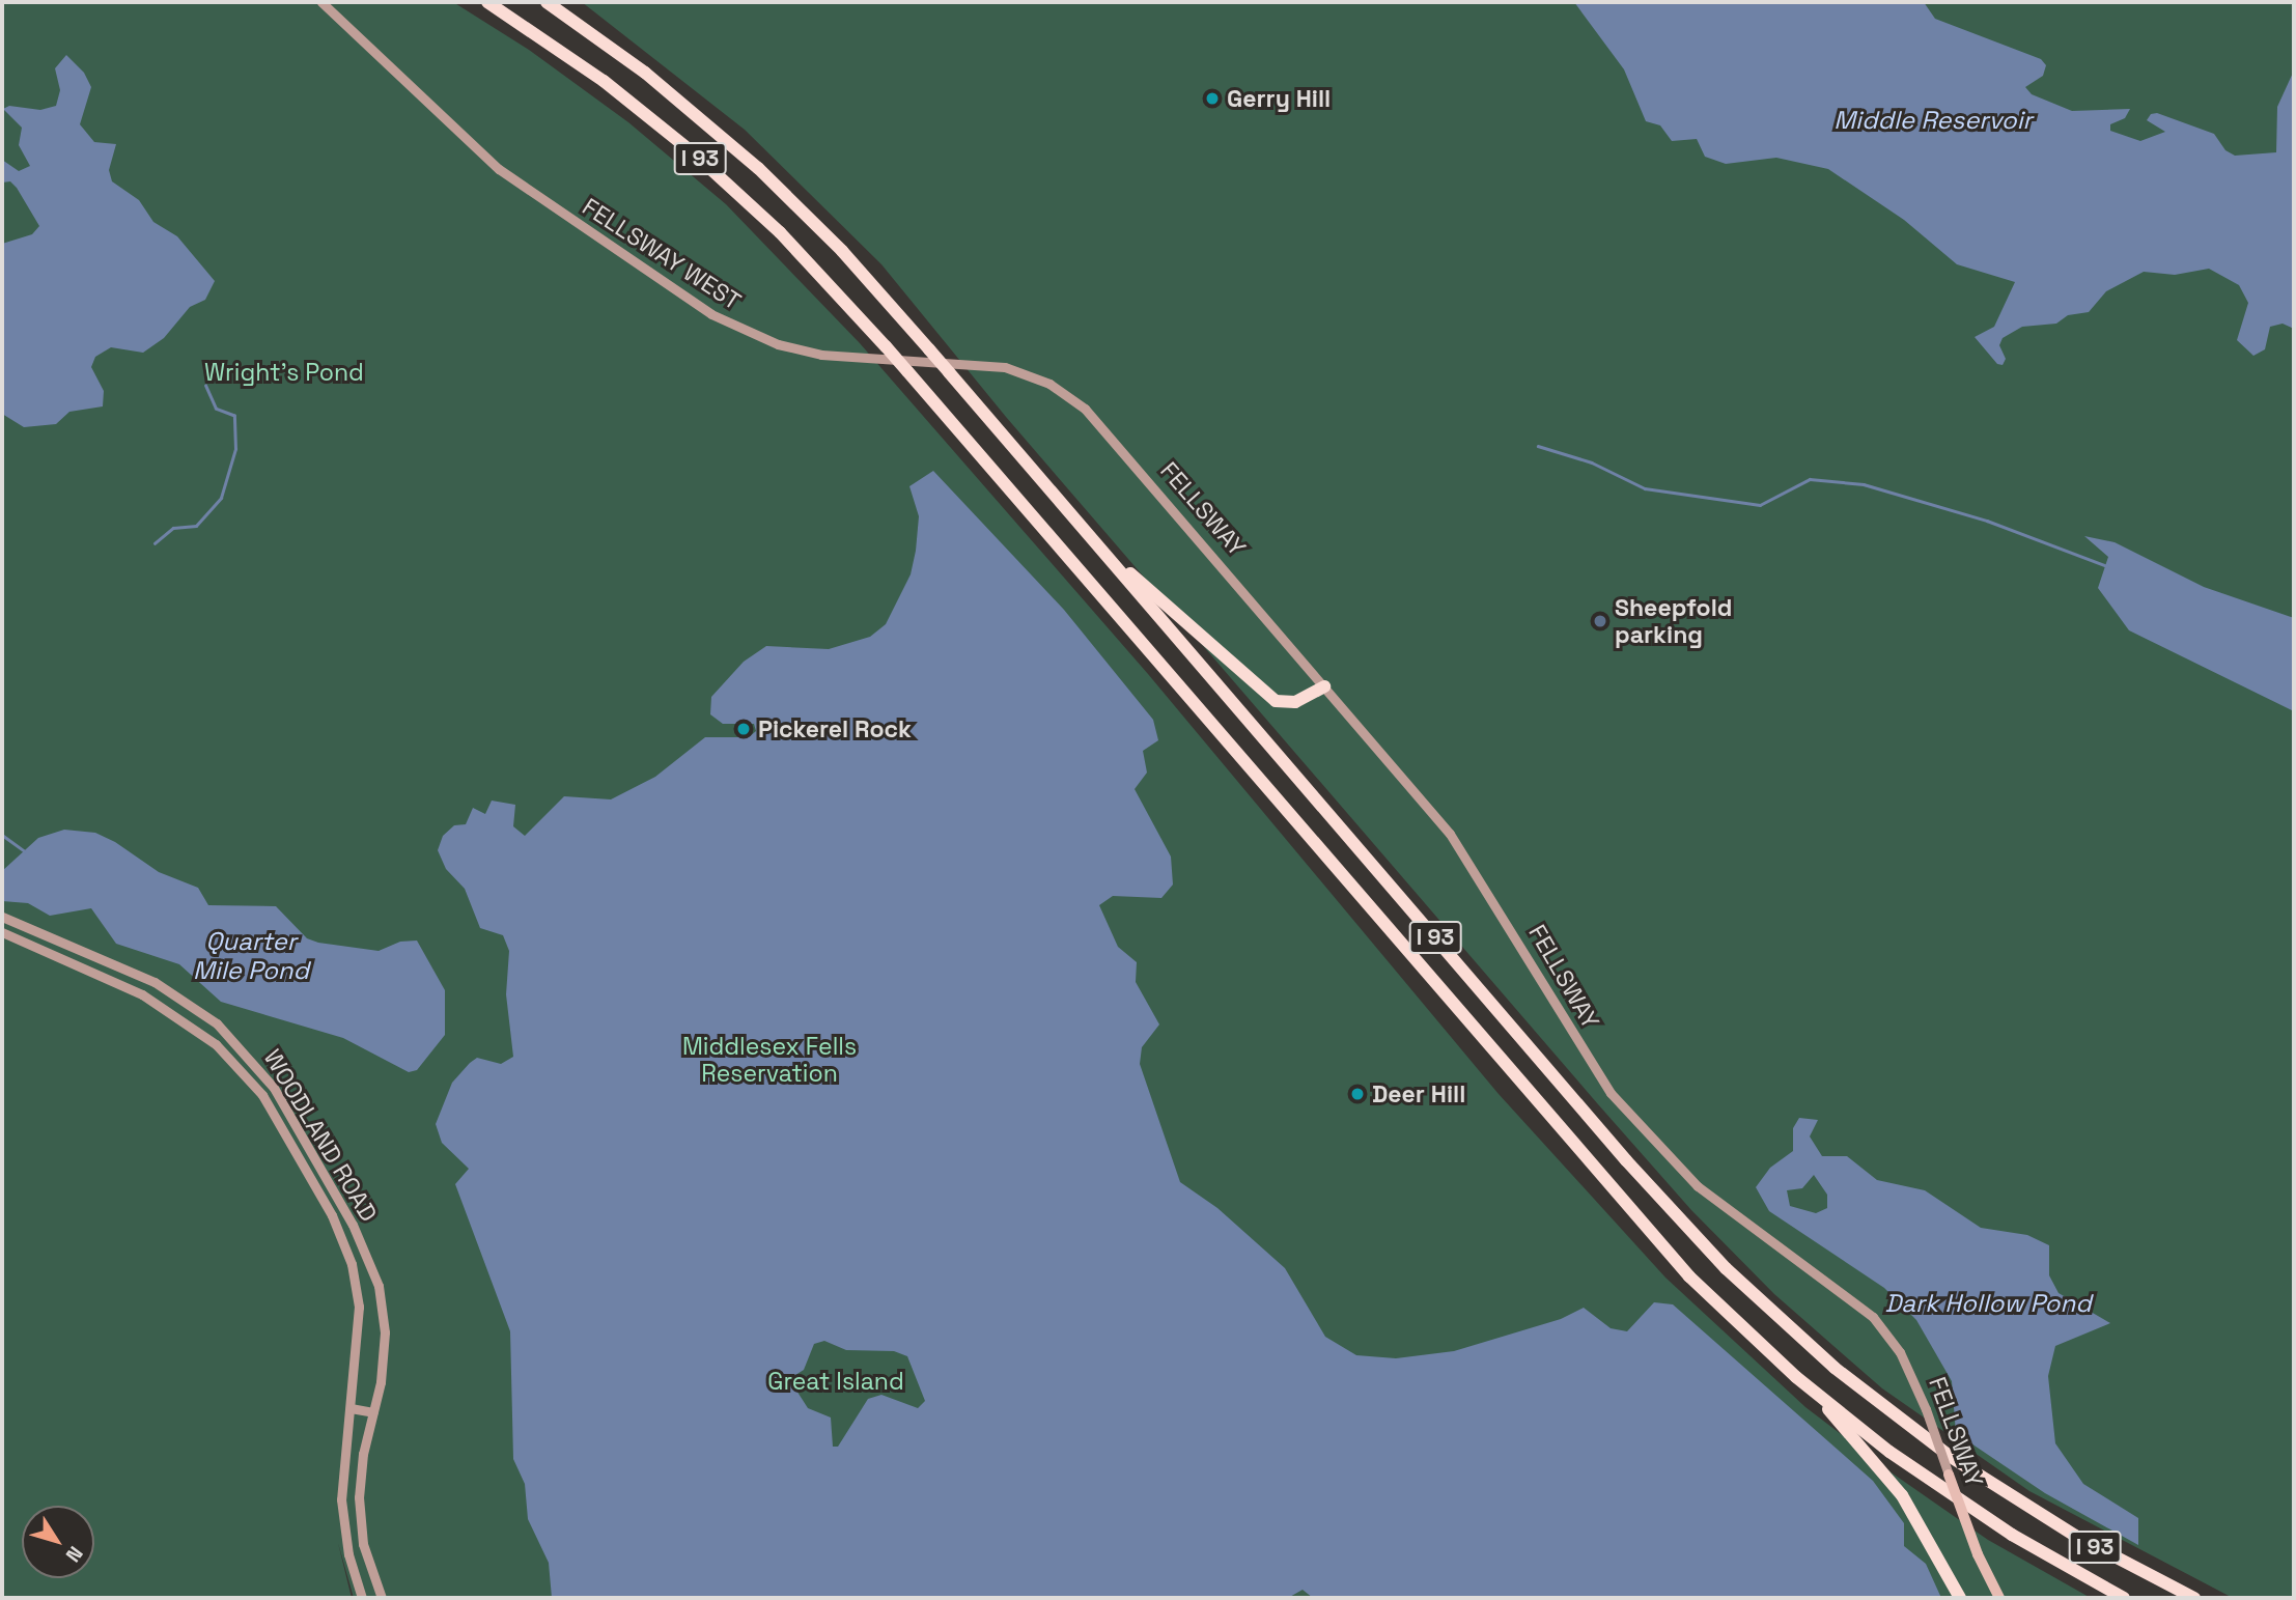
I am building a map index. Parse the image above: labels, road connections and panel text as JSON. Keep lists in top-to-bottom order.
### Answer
{
  "streets": {
    "highway": ["I 93"],
    "main road": ["FELLSWAY WEST", "FELLSWAY", "WOODLAND ROAD"]
  },
  "crossings": [
    ["FELLSWAY WEST", "FELLSWAY"]
  ],
  "water": ["Middle Reservoir", "Quarter Mile Pond", "Dark Hollow Pond"],
  "parks": ["Wright's Pond", "Middlesex Fells Reservation", "Great Island"],
  "places": [
    "Gerry Hill",
    "Sheepfold parking",
    "Pickerel Rock",
    "Deer Hill"
  ],
  "north": "bottom right"
}
